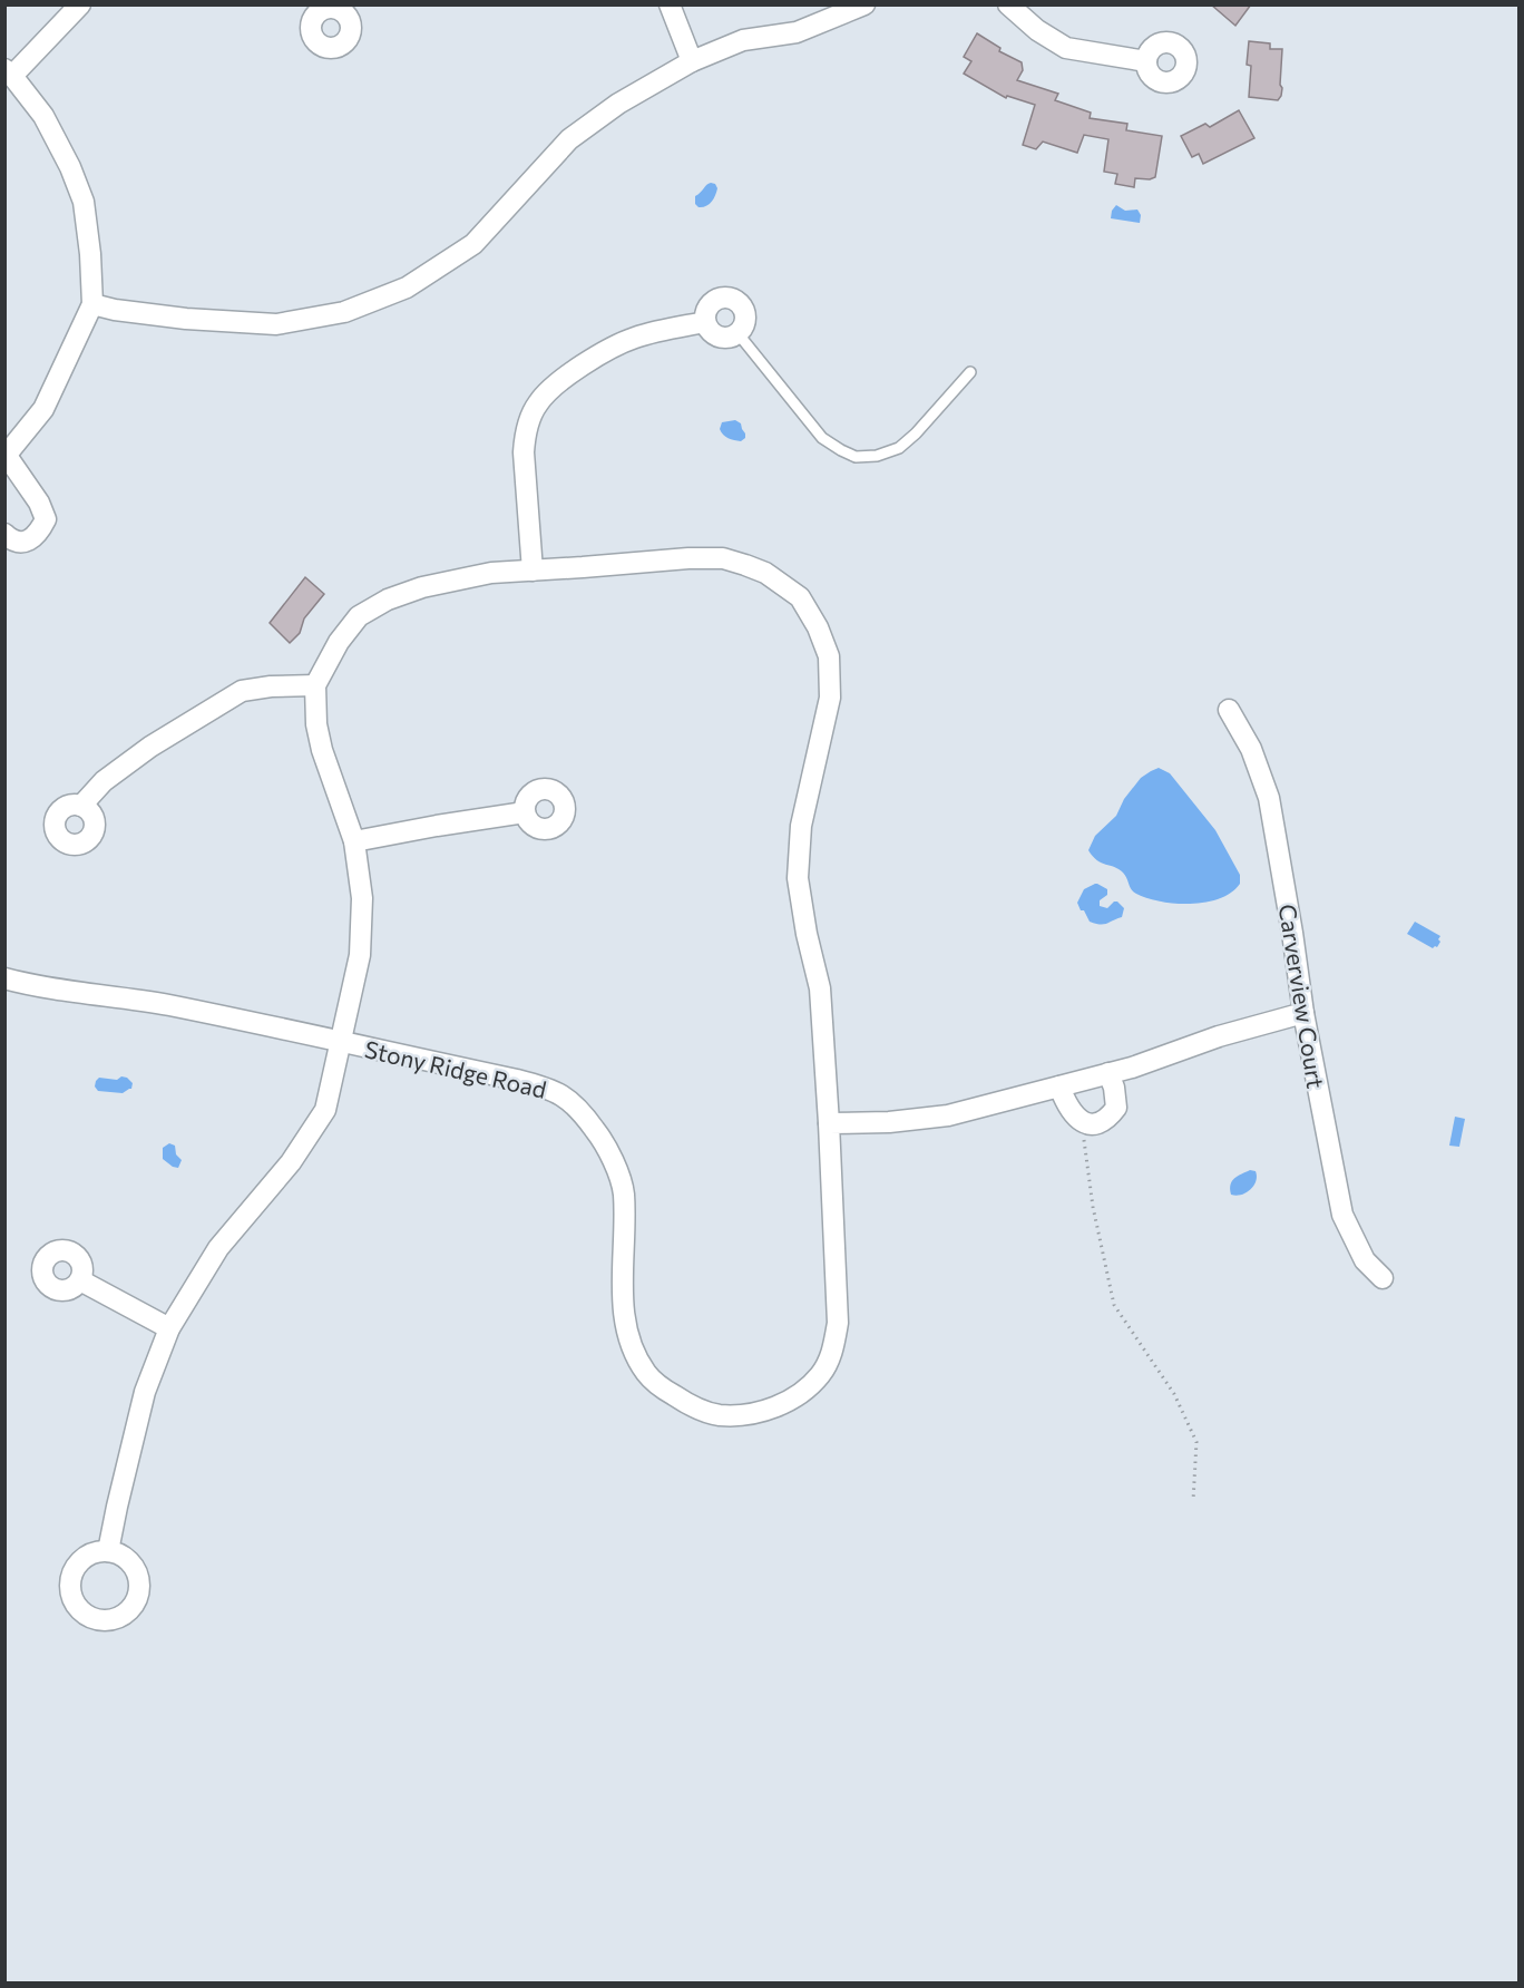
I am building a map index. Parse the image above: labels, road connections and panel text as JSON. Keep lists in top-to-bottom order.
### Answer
{
  "streets": {
    "street": ["Carverview Court", "Stony Ridge Road"]
  }
}
